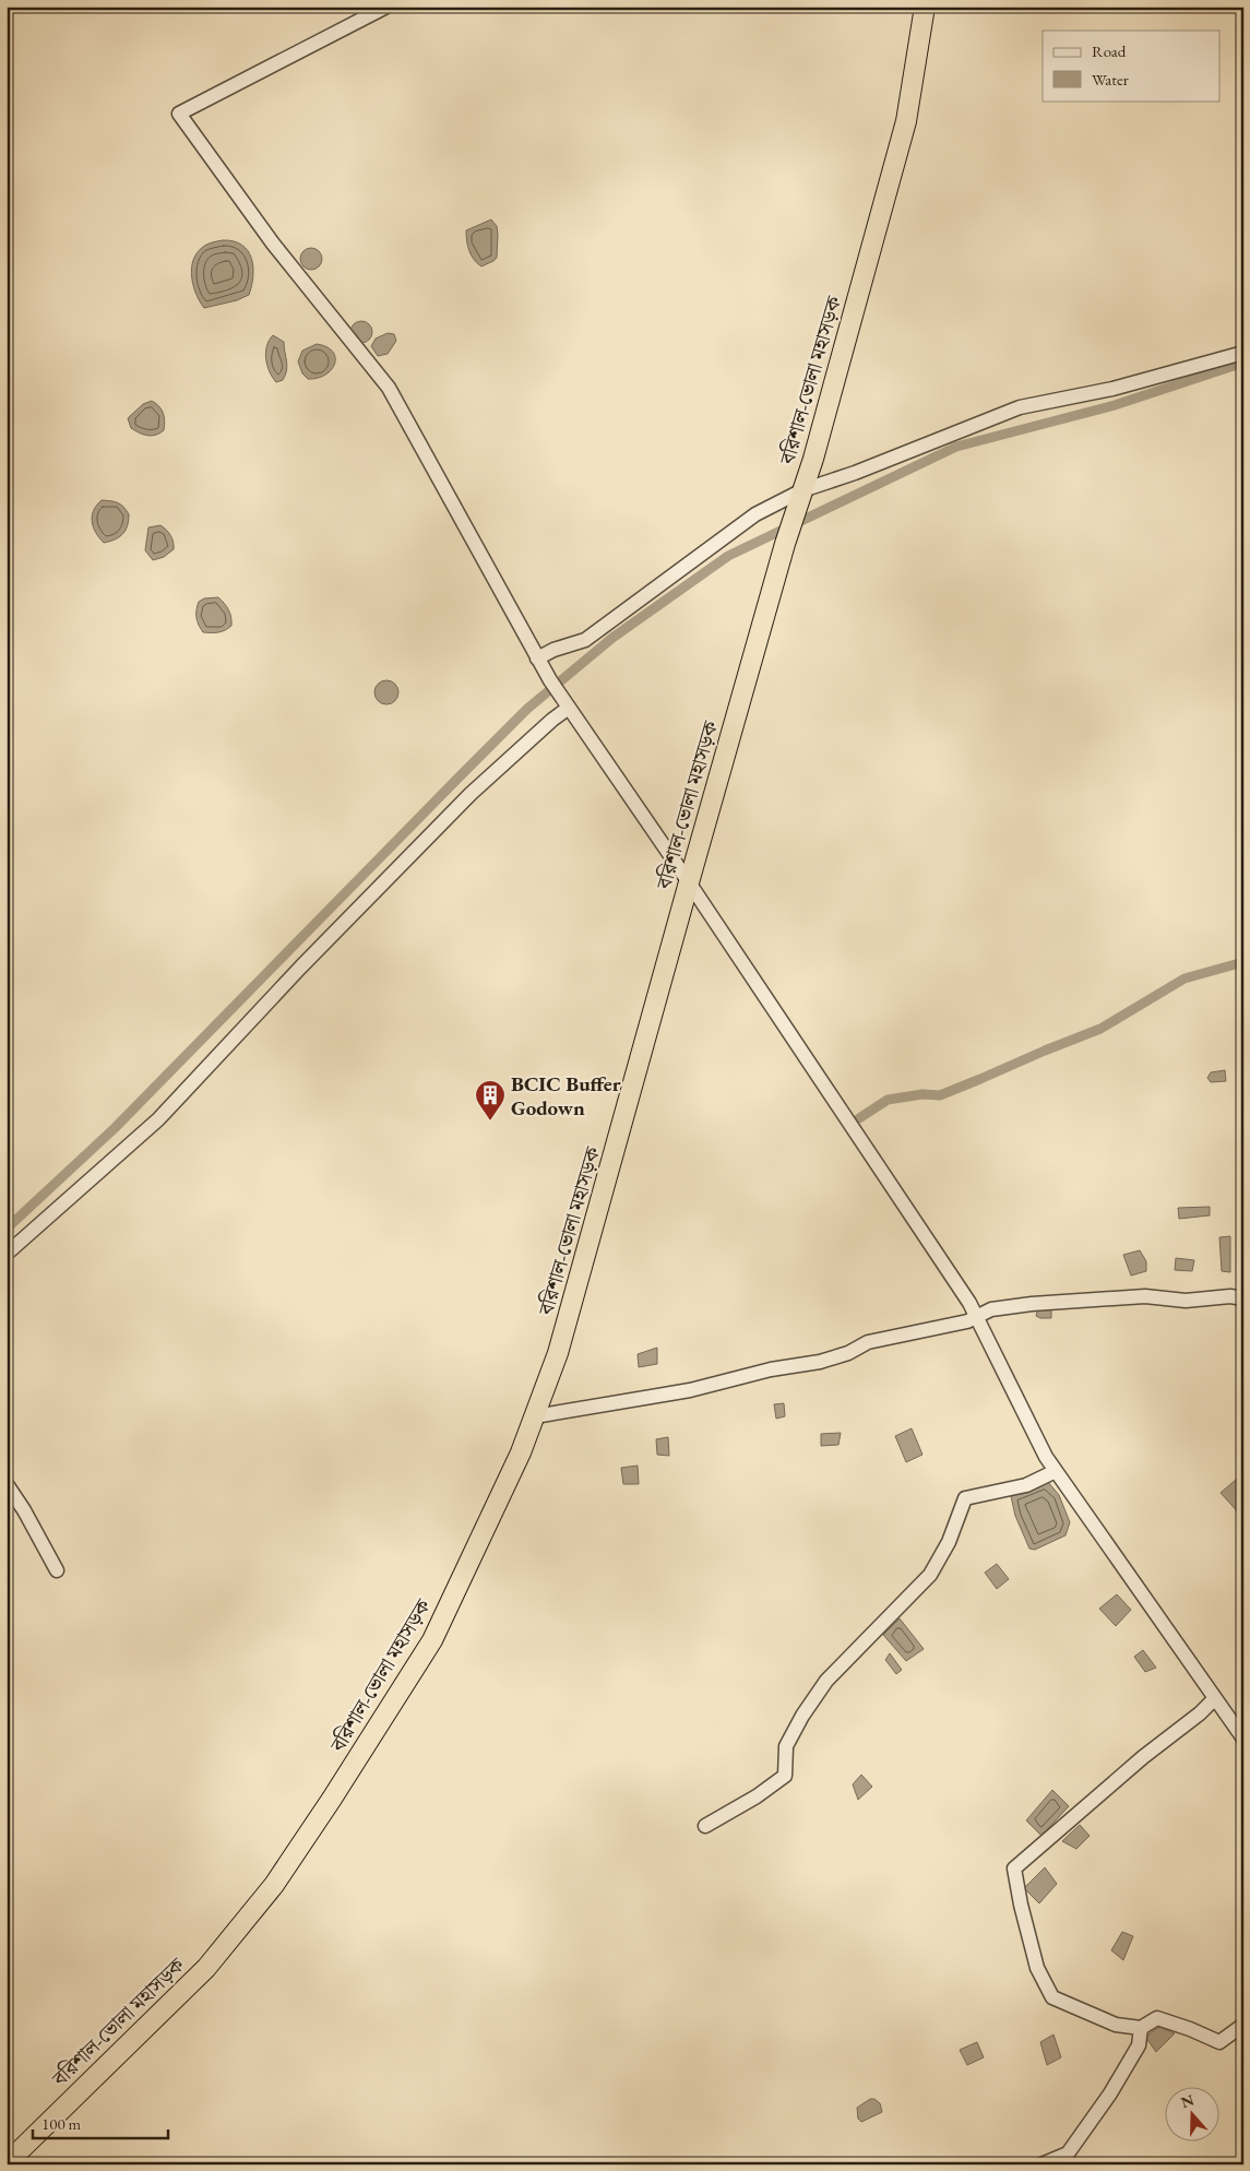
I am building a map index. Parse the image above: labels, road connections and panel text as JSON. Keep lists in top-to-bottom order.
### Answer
{
  "streets": {
    "highway": ["বরিশাল-ভোলা মহাসড়ক"]
  },
  "places": {
    "building": ["BCIC Buffer Godown"]
  },
  "legend": ["Road", "Water"],
  "scale_bar": "100 m",
  "north": "top"
}
